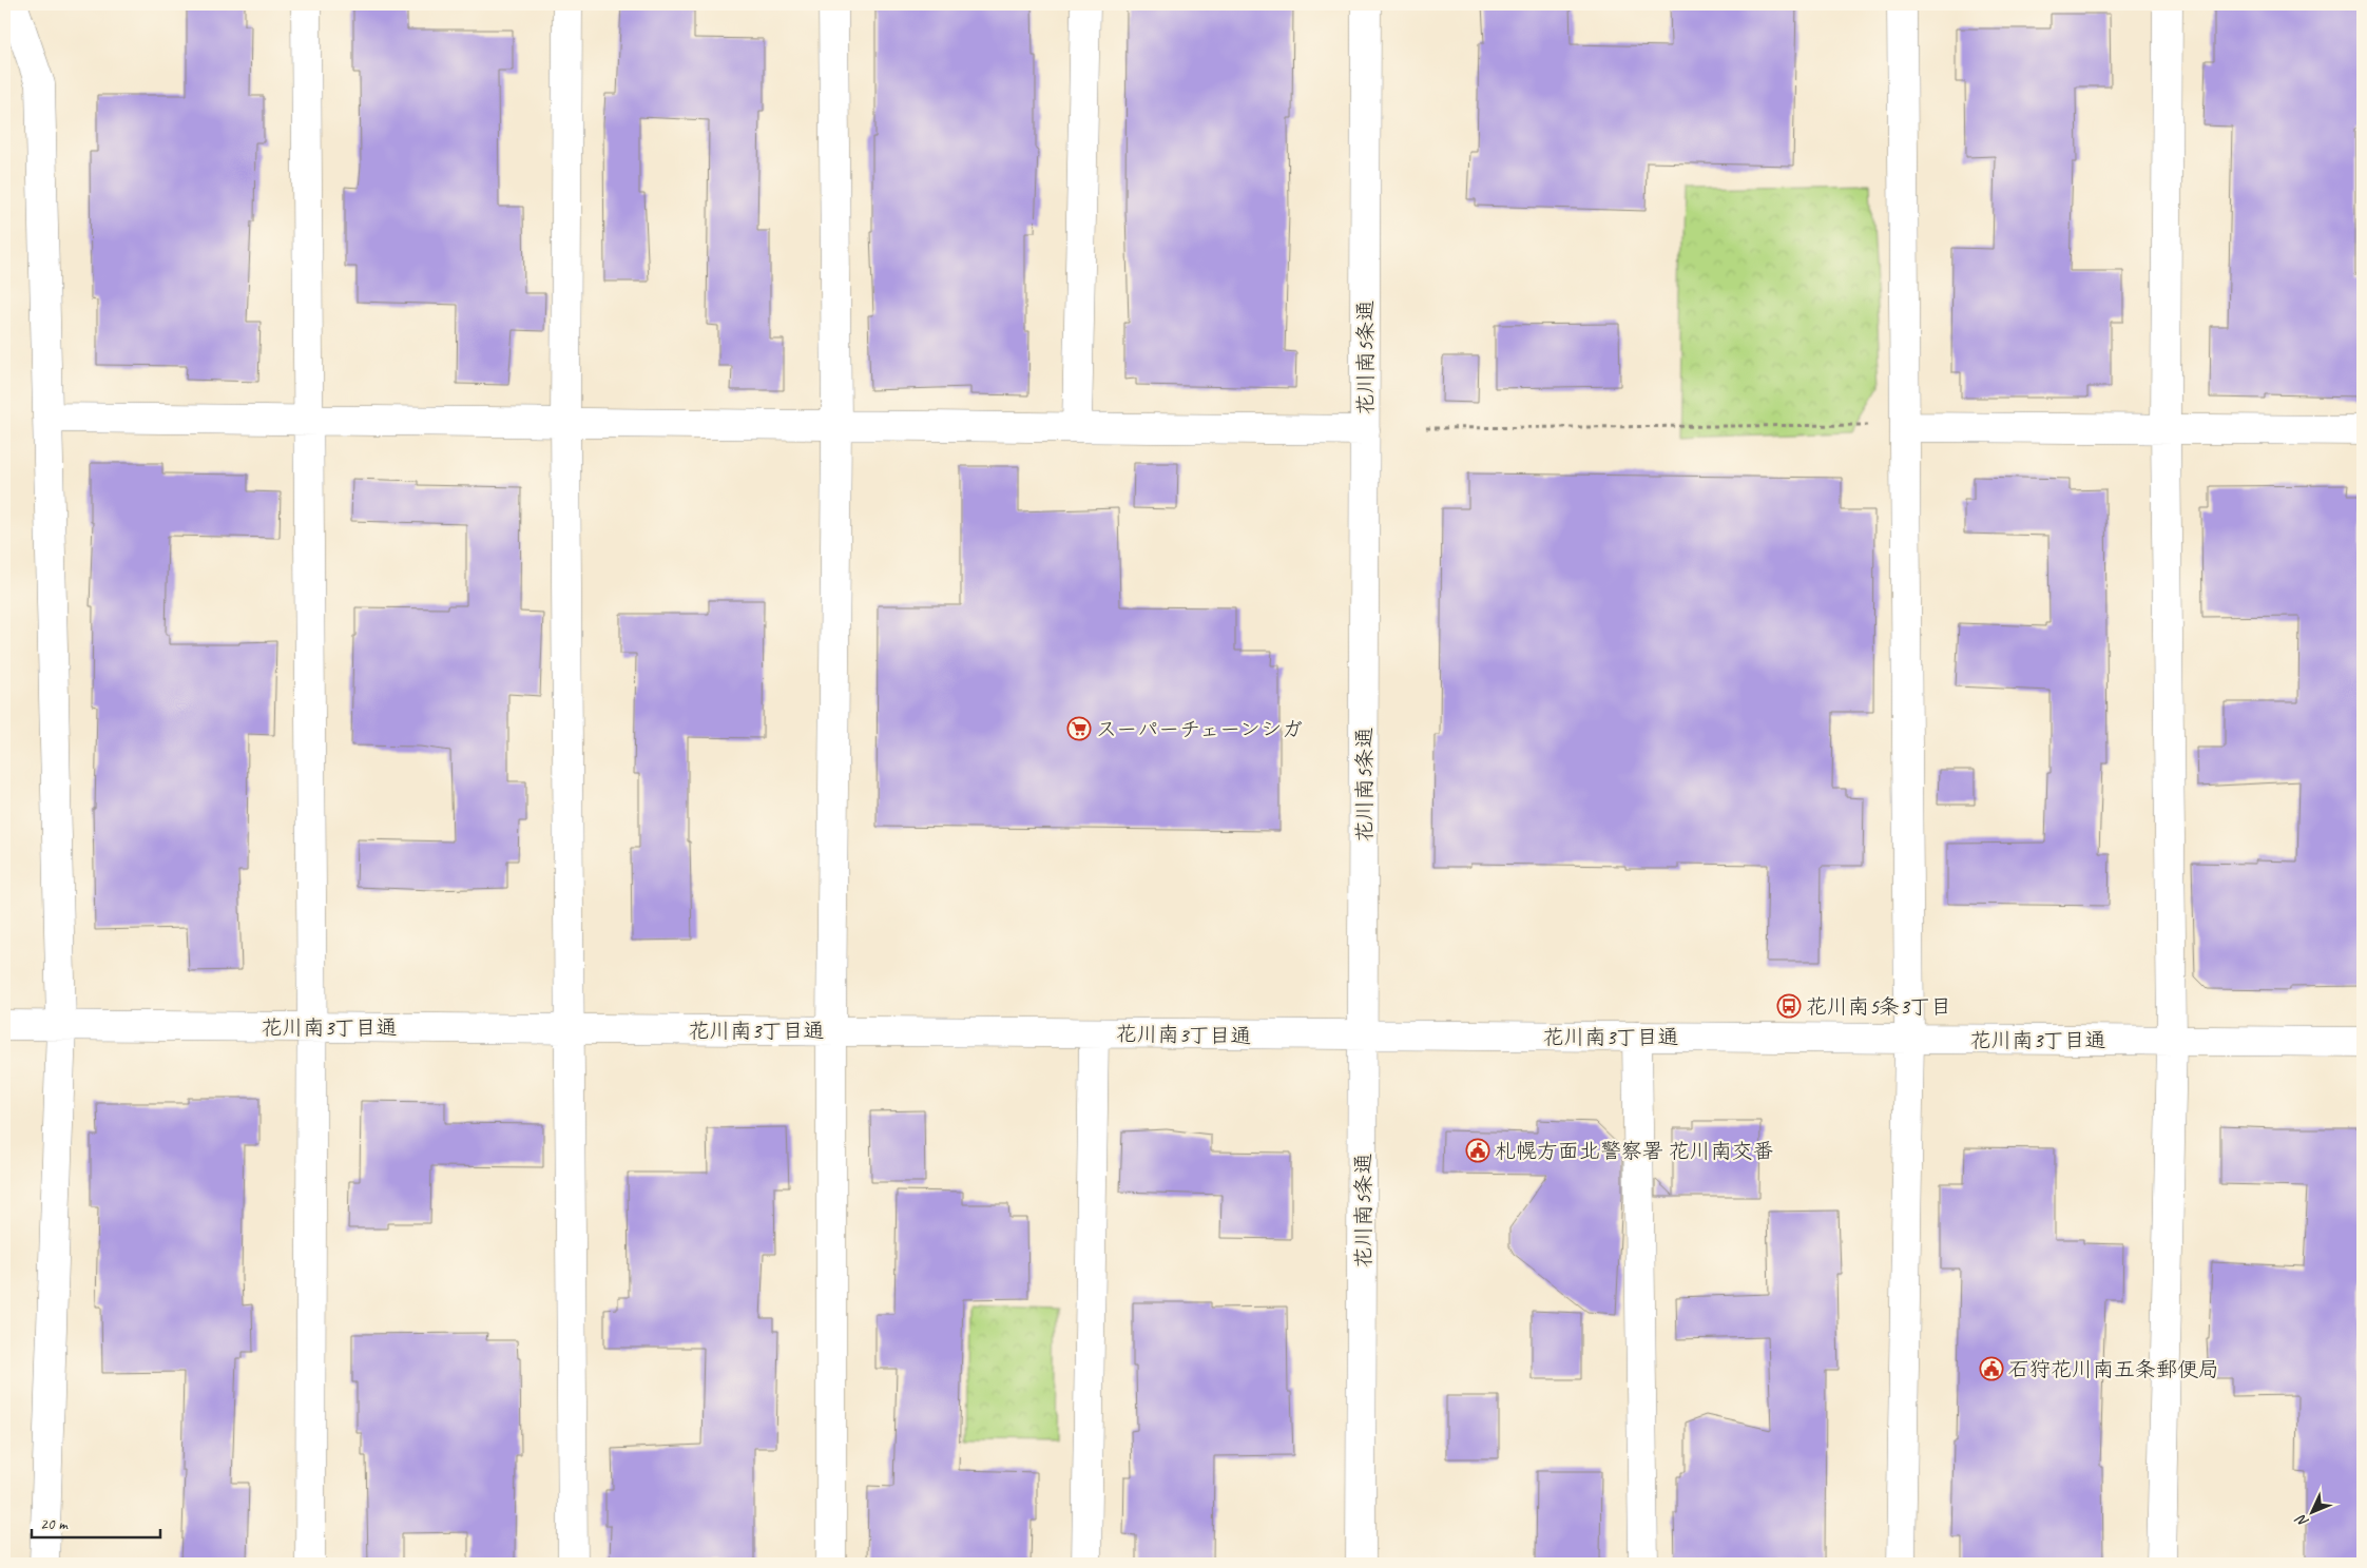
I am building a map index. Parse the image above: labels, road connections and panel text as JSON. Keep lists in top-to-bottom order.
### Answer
{
  "streets": {
    "street": ["花川南5条通", "花川南3丁目通"]
  },
  "crossings": [
    ["花川南5条通", "花川南3丁目通"]
  ],
  "places": {
    "supermarket": ["スーパーチェーンシガ"],
    "bus stop": ["花川南5条3丁目"],
    "public building": ["札幌方面北警察署 花川南交番", "石狩花川南五条郵便局"]
  },
  "scale_bar": "20 m",
  "north": "bottom left"
}
